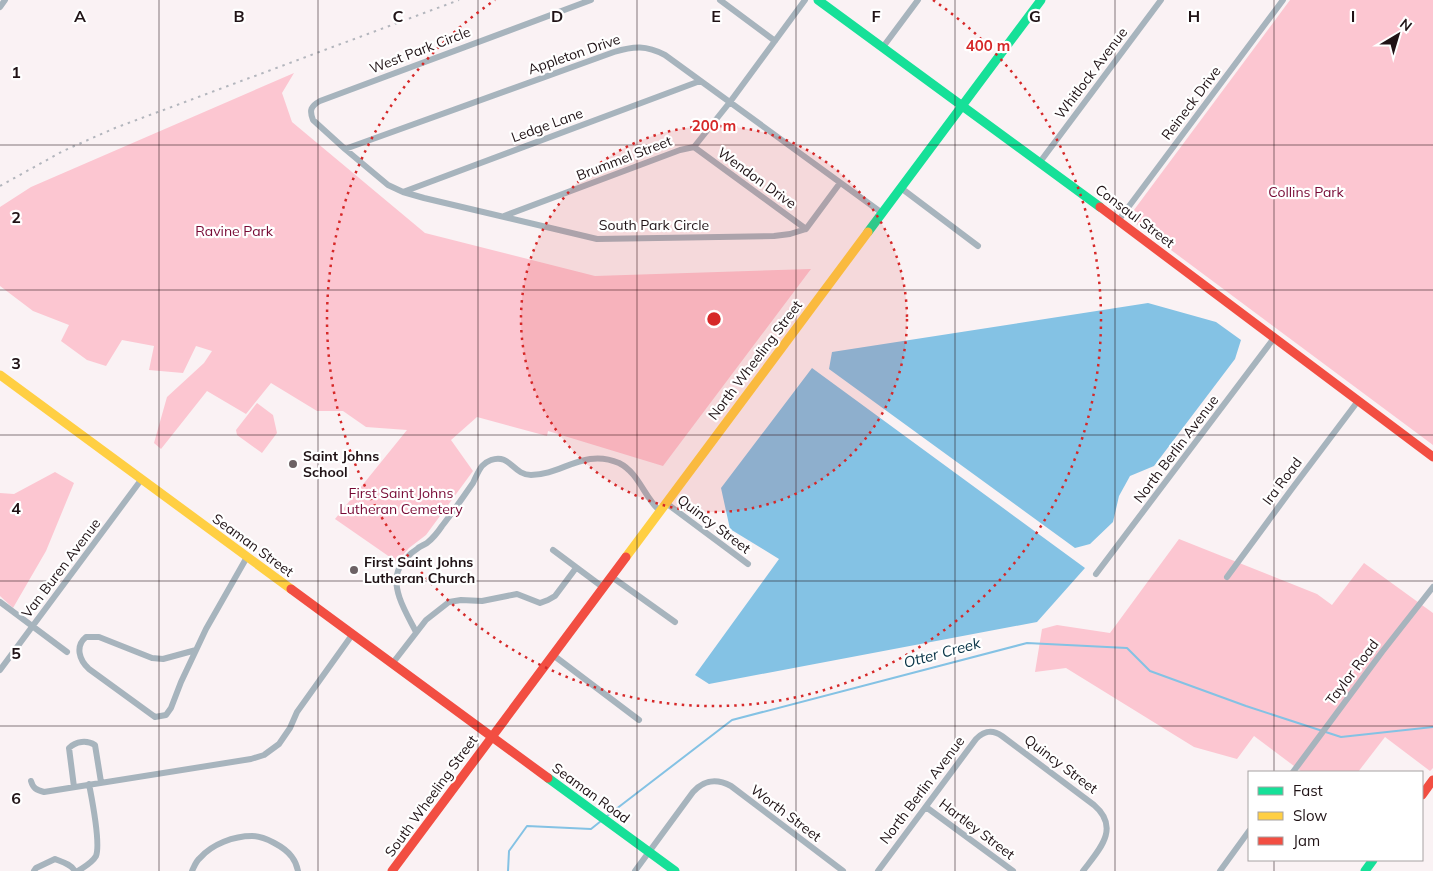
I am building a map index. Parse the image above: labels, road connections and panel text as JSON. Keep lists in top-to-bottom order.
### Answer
{
  "streets": {
    "street": [
      "West Park Circle",
      "Appleton Drive",
      "Whitlock Avenue",
      "Reineck Drive",
      "Ledge Lane",
      "Brummel Street",
      "Wendon Drive",
      "Consaul Street",
      "South Park Circle",
      "North Wheeling Street",
      "North Berlin Avenue",
      "Ira Road",
      "Quincy Street",
      "Seaman Street",
      "Van Buren Avenue",
      "Taylor Road",
      "Seaman Road",
      "South Wheeling Street",
      "Worth Street",
      "Hartley Street"
    ]
  },
  "crossings": [
    ["West Park Circle", "Appleton Drive"],
    ["West Park Circle", "South Park Circle"],
    ["Appleton Drive", "Ledge Lane"],
    ["Appleton Drive", "Brummel Street"],
    ["Appleton Drive", "South Park Circle"],
    ["Appleton Drive", "North Wheeling Street"],
    ["Whitlock Avenue", "Consaul Street"],
    ["Reineck Drive", "Consaul Street"],
    ["Ledge Lane", "South Park Circle"],
    ["Brummel Street", "Wendon Drive"],
    ["Brummel Street", "South Park Circle"],
    ["Wendon Drive", "South Park Circle"],
    ["Consaul Street", "North Wheeling Street"],
    ["Consaul Street", "North Berlin Avenue"],
    ["Consaul Street", "Ira Road"],
    ["North Wheeling Street", "Quincy Street"],
    ["North Wheeling Street", "Seaman Street"],
    ["North Wheeling Street", "Seaman Road"],
    ["North Wheeling Street", "South Wheeling Street"],
    ["North Berlin Avenue", "Quincy Street"],
    ["North Berlin Avenue", "Hartley Street"],
    ["Seaman Street", "Van Buren Avenue"],
    ["Seaman Street", "Seaman Road"],
    ["Seaman Street", "South Wheeling Street"],
    ["Seaman Road", "South Wheeling Street"],
    ["Seaman Road", "Worth Street"]
  ],
  "water": ["Otter Creek"],
  "parks": ["Collins Park", "Ravine Park", "First Saint Johns Lutheran Cemetery"],
  "places": ["Saint Johns School", "First Saint Johns Lutheran Church"],
  "legend": ["Fast", "Slow", "Jam"],
  "north": "top right",
  "grid": {
    "columns": [
      "A",
      "B",
      "C",
      "D",
      "E",
      "F",
      "G",
      "H",
      "I"
    ],
    "rows": [
      "1",
      "2",
      "3",
      "4",
      "5",
      "6"
    ]
  },
  "rings": ["400 m", "200 m"]
}
